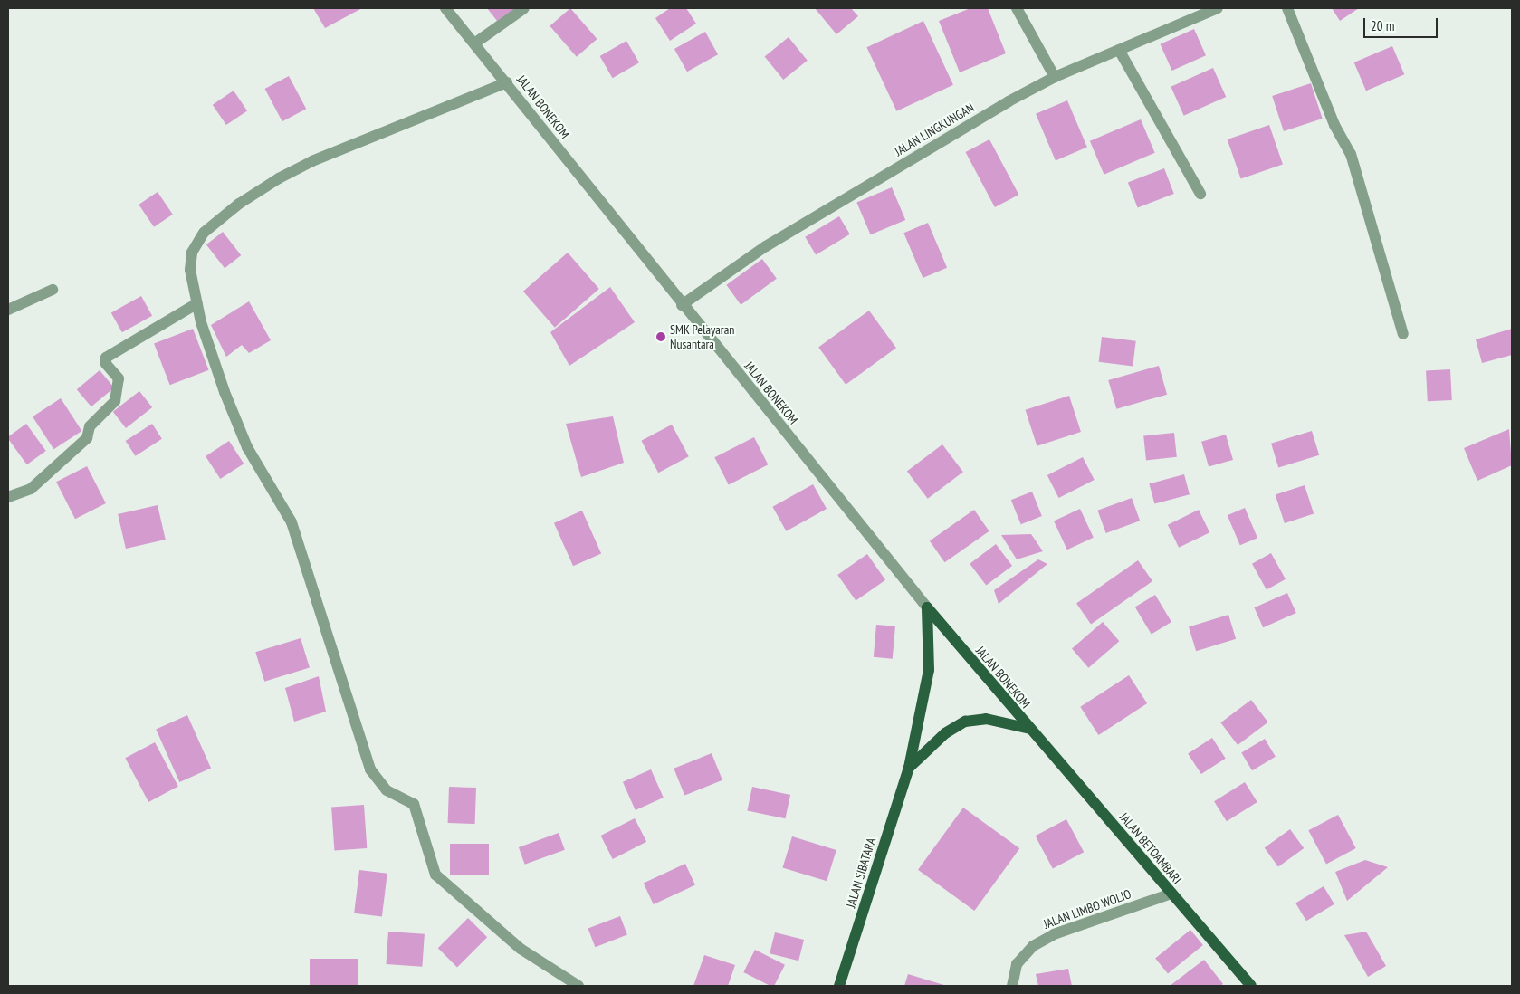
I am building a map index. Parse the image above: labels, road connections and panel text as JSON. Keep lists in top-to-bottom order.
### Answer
{
  "streets": {
    "main road": ["JALAN BONEKOM", "JALAN BETOAMBARI", "JALAN SIBATARA"],
    "street": ["JALAN LINGKUNGAN", "JALAN LIMBO WOLIO"]
  },
  "crossings": [
    ["JALAN BONEKOM", "JALAN LINGKUNGAN"],
    ["JALAN BONEKOM", "JALAN BETOAMBARI"],
    ["JALAN BONEKOM", "JALAN SIBATARA"],
    ["JALAN BETOAMBARI", "JALAN SIBATARA"],
    ["JALAN BETOAMBARI", "JALAN LIMBO WOLIO"]
  ],
  "places": ["SMK Pelayaran Nusantara"],
  "scale_bar": "20 m"
}
